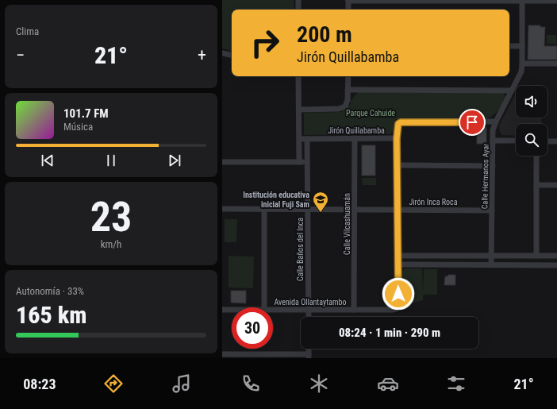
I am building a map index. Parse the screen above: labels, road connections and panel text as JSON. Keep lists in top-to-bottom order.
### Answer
{
  "streets": {
    "street": [
      "Jirón Quillabamba",
      "Calle Hermanos Ayar",
      "Jirón Inca Roca",
      "Calle Vilcashuamán",
      "Calle Baños del Inca",
      "Avenida Ollantaytambo"
    ]
  },
  "crossings": [
    ["Jirón Quillabamba", "Calle Vilcashuamán"],
    ["Jirón Quillabamba", "Calle Baños del Inca"],
    ["Calle Hermanos Ayar", "Jirón Inca Roca"],
    ["Jirón Inca Roca", "Calle Vilcashuamán"],
    ["Jirón Inca Roca", "Calle Baños del Inca"],
    ["Calle Vilcashuamán", "Avenida Ollantaytambo"],
    ["Calle Baños del Inca", "Avenida Ollantaytambo"]
  ],
  "parks": ["Parque Cahuide"],
  "places": {
    "school or university": ["Institución educativa inicial Fuji Sam"]
  },
  "page": {
    "tile": [
      "Clima",
      ["23", "km/h"],
      ["Autonomía · 33%", "165 km"]
    ],
    "turn": ["200 m", "Jirón Quillabamba"],
    "heat": ["−", "21°", "+"],
    "song": ["101.7 FM", "Música"],
    "limit": "30",
    "trip": "08:24 · 1 min · 290 m",
    "tabs": ["08:23", "21°"]
  }
}
